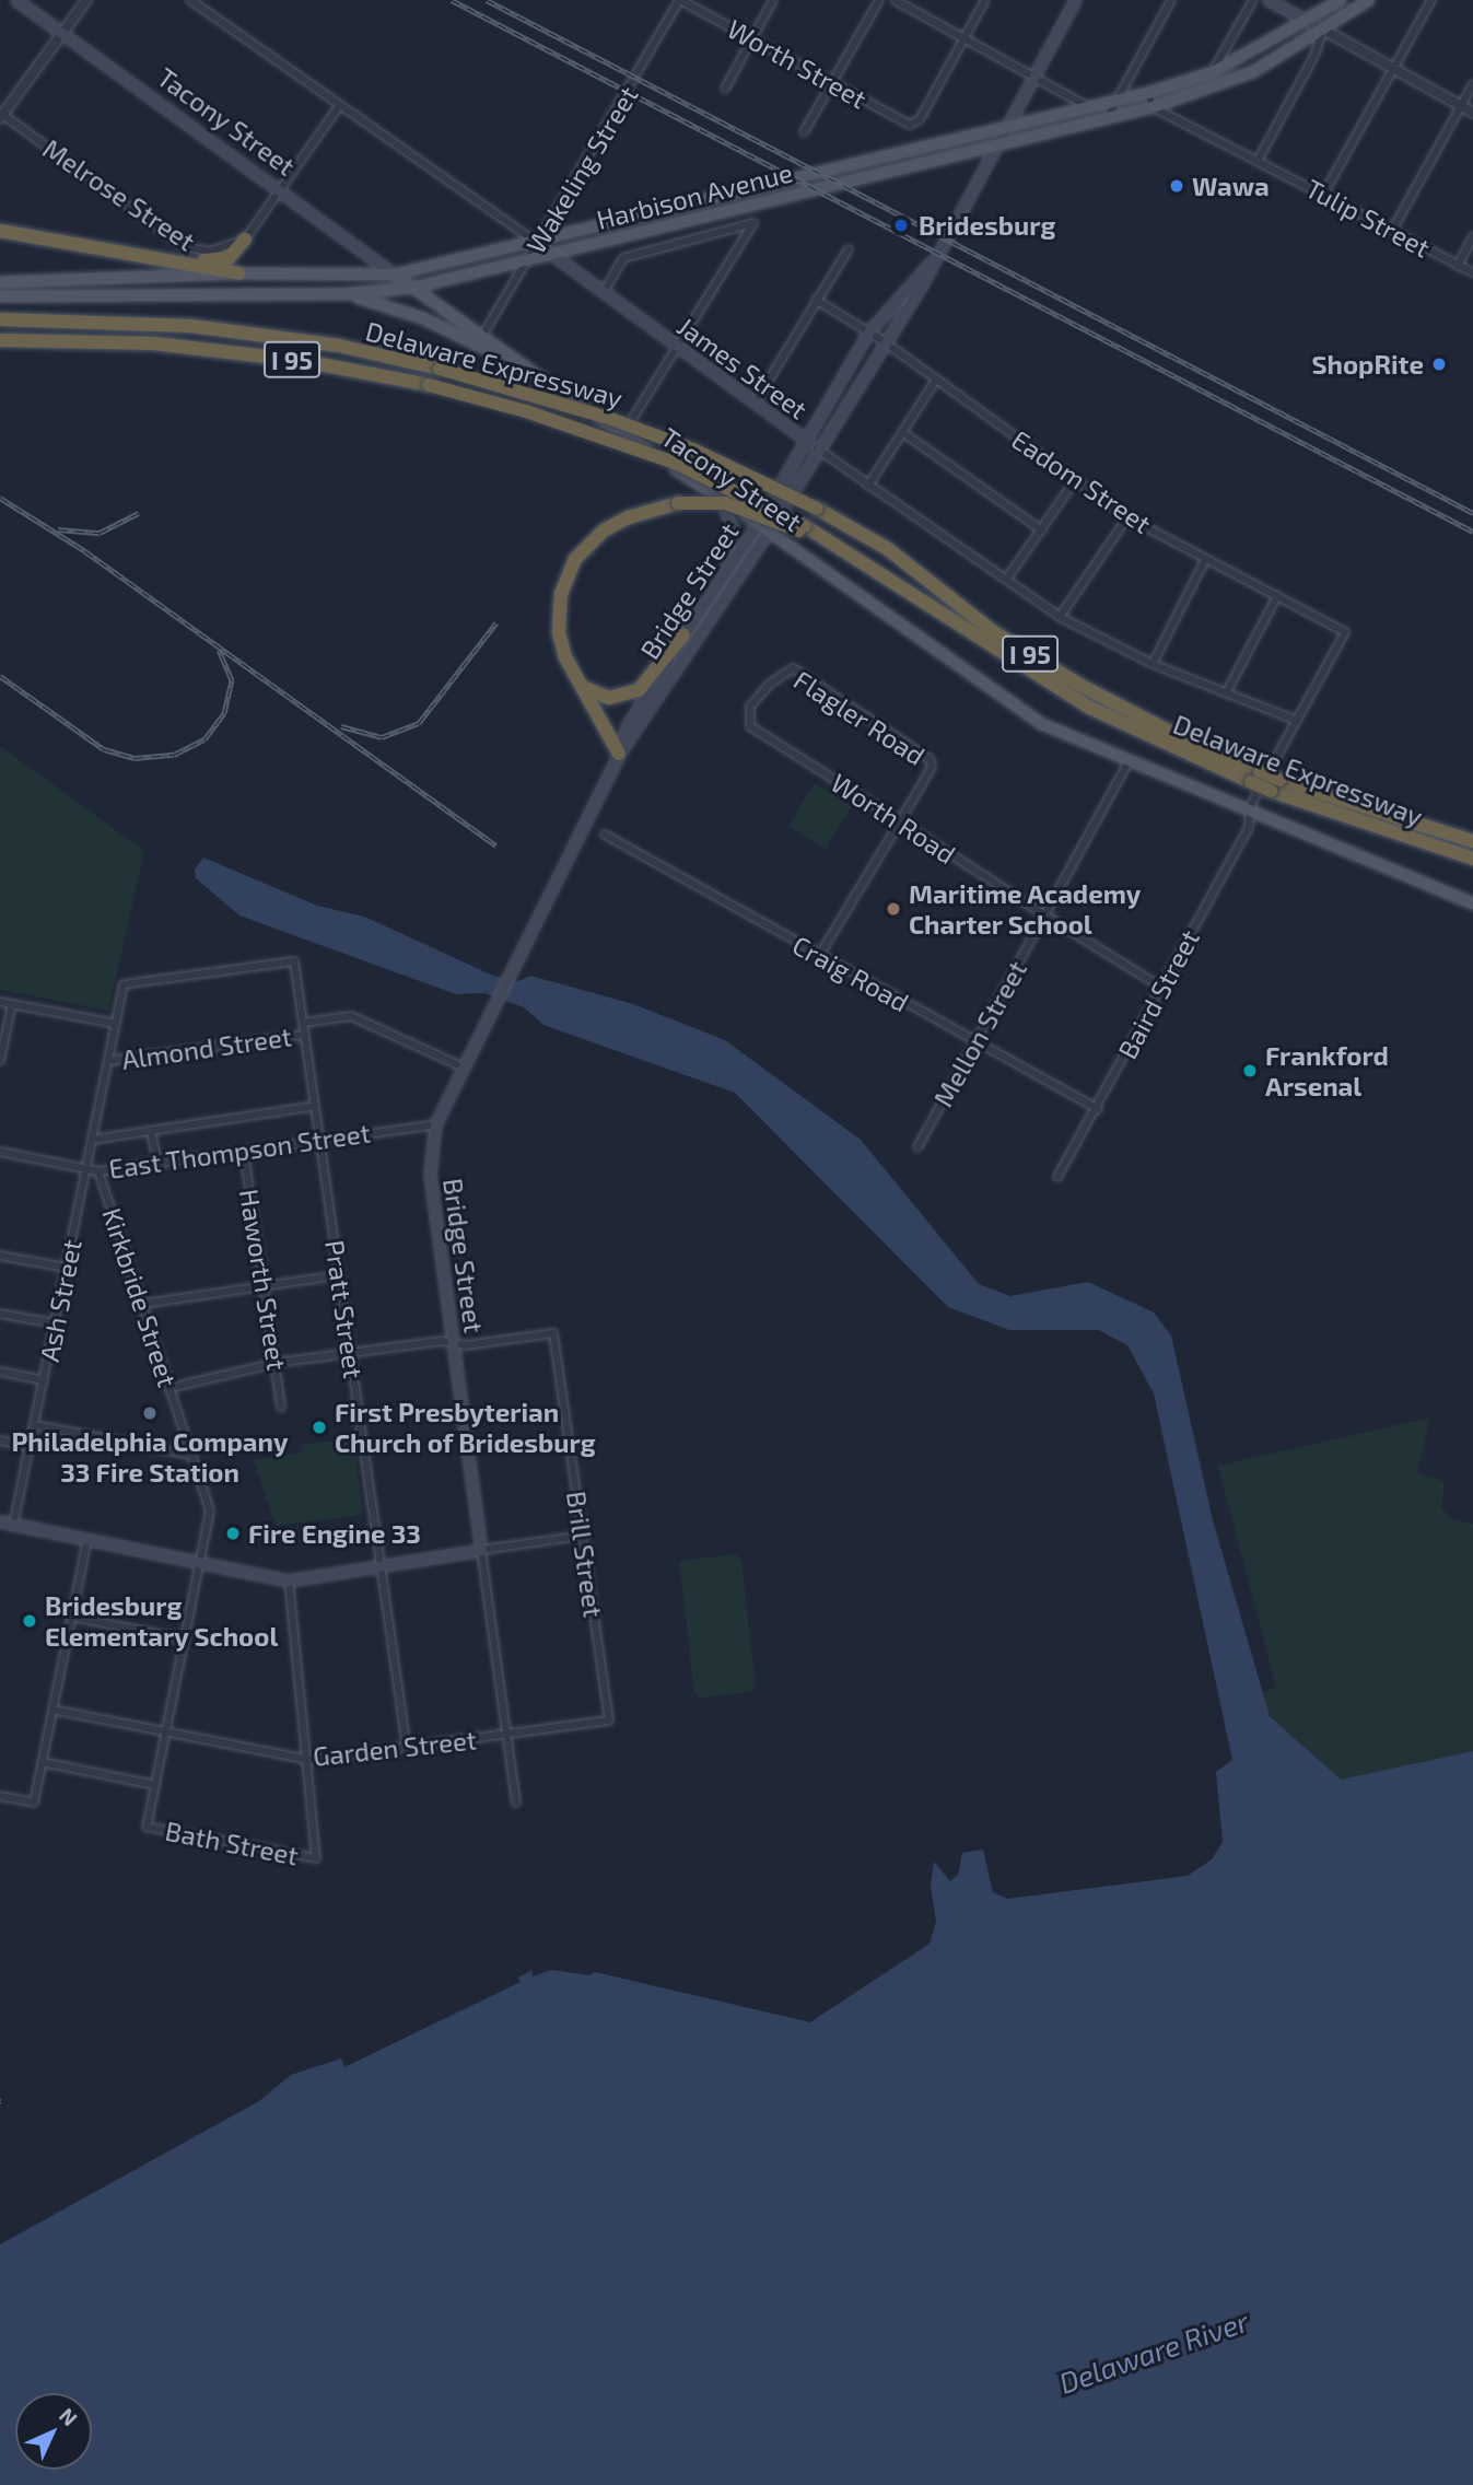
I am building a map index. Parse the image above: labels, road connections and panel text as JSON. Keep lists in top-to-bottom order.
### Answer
{
  "streets": {
    "highway": ["I 95", "Delaware Expressway"],
    "main road": [
      "Tacony Street",
      "Harbison Avenue",
      "James Street",
      "Bridge Street"
    ],
    "street": [
      "Worth Street",
      "Wakeling Street",
      "Melrose Street",
      "Tulip Street",
      "Eadom Street",
      "Flagler Road",
      "Worth Road",
      "Craig Road",
      "Baird Street",
      "Mellon Street",
      "Almond Street",
      "East Thompson Street",
      "Haworth Street",
      "Kirkbride Street",
      "Ash Street",
      "Pratt Street",
      "Brill Street",
      "Garden Street",
      "Bath Street"
    ]
  },
  "crossings": [
    ["Worth Street", "Wakeling Street"],
    ["Tacony Street", "Wakeling Street"],
    ["Tacony Street", "Harbison Avenue"],
    ["Tacony Street", "Bridge Street"],
    ["Tacony Street", "Baird Street"],
    ["Tacony Street", "Mellon Street"],
    ["Wakeling Street", "Harbison Avenue"],
    ["Wakeling Street", "James Street"],
    ["Harbison Avenue", "Tulip Street"],
    ["Harbison Avenue", "James Street"],
    ["Harbison Avenue", "Bridge Street"],
    ["James Street", "Bridge Street"],
    ["James Street", "Baird Street"],
    ["Eadom Street", "Bridge Street"],
    ["Eadom Street", "Baird Street"],
    ["Bridge Street", "Almond Street"],
    ["Bridge Street", "East Thompson Street"],
    ["Bridge Street", "Brill Street"],
    ["Bridge Street", "Garden Street"],
    ["Flagler Road", "Worth Road"],
    ["Worth Road", "Baird Street"],
    ["Worth Road", "Mellon Street"],
    ["Craig Road", "Baird Street"],
    ["Craig Road", "Mellon Street"],
    ["Almond Street", "Ash Street"],
    ["Almond Street", "Pratt Street"],
    ["East Thompson Street", "Haworth Street"],
    ["East Thompson Street", "Kirkbride Street"],
    ["East Thompson Street", "Ash Street"],
    ["East Thompson Street", "Pratt Street"],
    ["Kirkbride Street", "Garden Street"],
    ["Kirkbride Street", "Bath Street"],
    ["Ash Street", "Pratt Street"],
    ["Pratt Street", "Garden Street"],
    ["Brill Street", "Garden Street"],
    ["Garden Street", "Bath Street"]
  ],
  "water": ["Delaware River"],
  "places": [
    "Wawa",
    "Bridesburg",
    "ShopRite",
    "Maritime Academy Charter School",
    "Frankford Arsenal",
    "Philadelphia Company 33 Fire Station",
    "First Presbyterian Church of Bridesburg",
    "Fire Engine 33",
    "Bridesburg Elementary School"
  ],
  "north": "top right"
}
